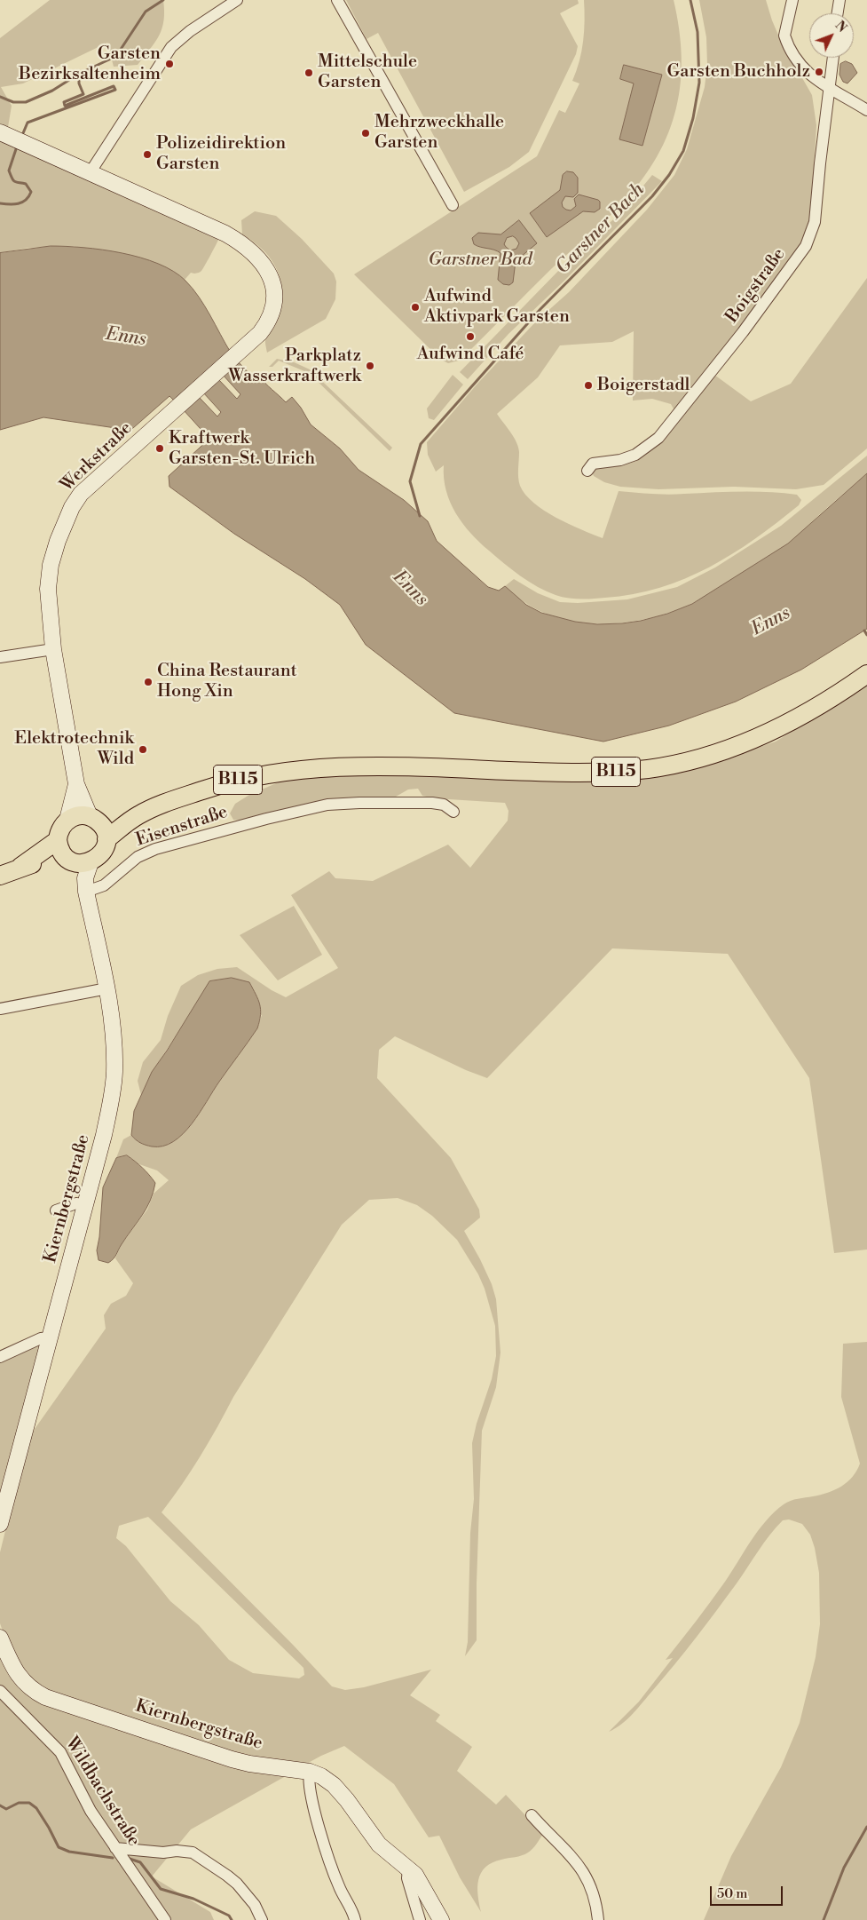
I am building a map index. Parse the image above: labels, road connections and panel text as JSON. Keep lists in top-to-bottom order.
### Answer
{
  "streets": {
    "main road": ["B115"],
    "street": [
      "Boigstraße",
      "Werkstraße",
      "Eisenstraße",
      "Kiernbergstraße",
      "Wildbachstraße"
    ]
  },
  "crossings": [
    ["Werkstraße", "B115"],
    ["Werkstraße", "Eisenstraße"],
    ["Werkstraße", "Kiernbergstraße"],
    ["B115", "Eisenstraße"],
    ["B115", "Kiernbergstraße"],
    ["Eisenstraße", "Kiernbergstraße"]
  ],
  "water": ["Garstner Bach", "Enns"],
  "parks": ["Garstner Bad"],
  "places": [
    "Garsten Bezirksaltenheim",
    "Garsten Buchholz",
    "Mittelschule Garsten",
    "Mehrzweckhalle Garsten",
    "Polizeidirektion Garsten",
    "Aufwind Aktivpark Garsten",
    "Aufwind Café",
    "Parkplatz Wasserkraftwerk",
    "Boigerstadl",
    "Kraftwerk Garsten-St. Ulrich",
    "China Restaurant Hong Xin",
    "Elektrotechnik Wild"
  ],
  "scale_bar": "50 m",
  "north": "top right"
}
